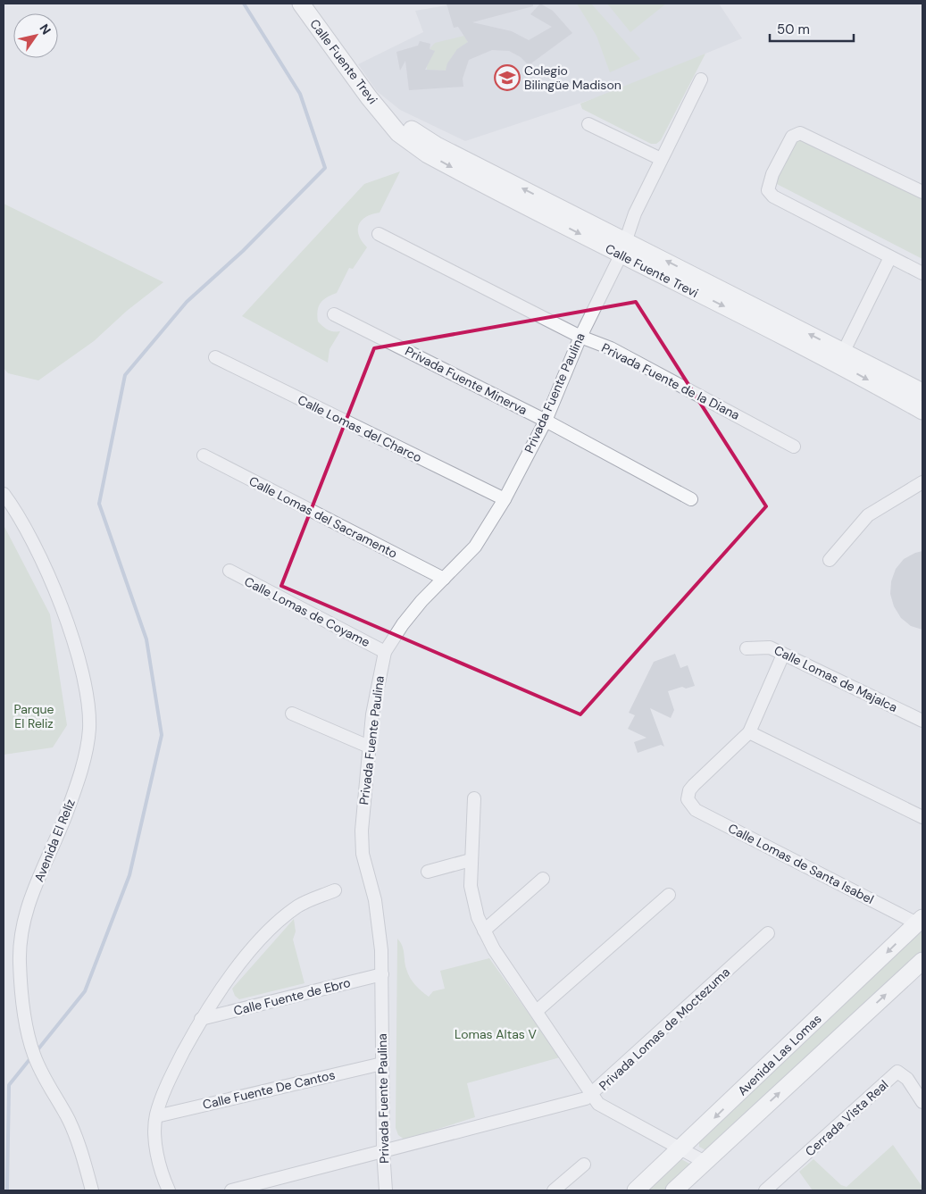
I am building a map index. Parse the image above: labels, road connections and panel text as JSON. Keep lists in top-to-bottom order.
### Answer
{
  "streets": {
    "street": [
      "Calle Fuente Trevi",
      "Privada Fuente Minerva",
      "Privada Fuente de la Diana",
      "Privada Fuente Paulina",
      "Calle Lomas del Charco",
      "Calle Lomas del Sacramento",
      "Calle Lomas de Coyame",
      "Calle Lomas de Majalca",
      "Avenida El Relíz",
      "Calle Lomas de Santa Isabel",
      "Calle Fuente de Ebro",
      "Privada Lomas de Moctezuma",
      "Avenida Las Lomas",
      "Calle Fuente De Cantos",
      "Cerrada Vista Real"
    ]
  },
  "crossings": [
    ["Calle Fuente Trevi", "Privada Fuente Paulina"],
    ["Privada Fuente Minerva", "Privada Fuente Paulina"],
    ["Privada Fuente de la Diana", "Privada Fuente Paulina"],
    ["Privada Fuente Paulina", "Calle Lomas del Charco"],
    ["Privada Fuente Paulina", "Calle Lomas del Sacramento"],
    ["Privada Fuente Paulina", "Calle Lomas de Coyame"],
    ["Privada Fuente Paulina", "Calle Fuente de Ebro"],
    ["Privada Fuente Paulina", "Privada Lomas de Moctezuma"],
    ["Privada Fuente Paulina", "Calle Fuente De Cantos"],
    ["Calle Lomas de Santa Isabel", "Avenida Las Lomas"]
  ],
  "parks": ["Parque El Reliz", "Lomas Altas V"],
  "places": {
    "school or university": ["Colegio Bilingüe Madison"]
  },
  "scale_bar": "50 m",
  "north": "top right"
}
